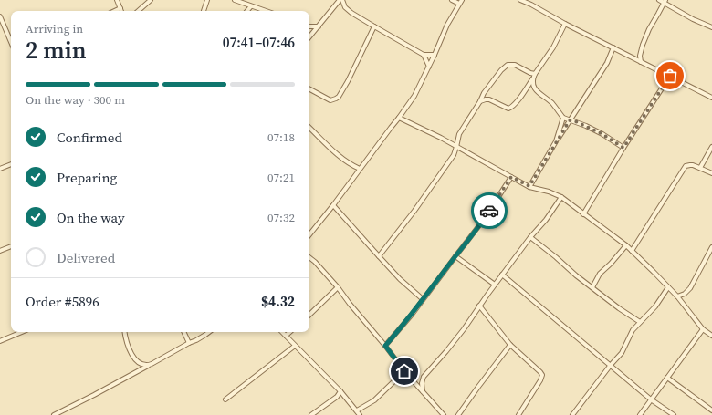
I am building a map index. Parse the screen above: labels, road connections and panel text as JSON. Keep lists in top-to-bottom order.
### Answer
{
  "page": {
    "heading": ["2 min", "Arriving in", "07:41–07:46"],
    "panel": ["Order #5896", "$4.32"],
    "bar": "On the way · 300 m",
    "list": [
      ["Confirmed", "07:18"],
      ["Preparing", "07:21"],
      ["On the way", "07:32"],
      "Delivered"
    ]
  }
}
